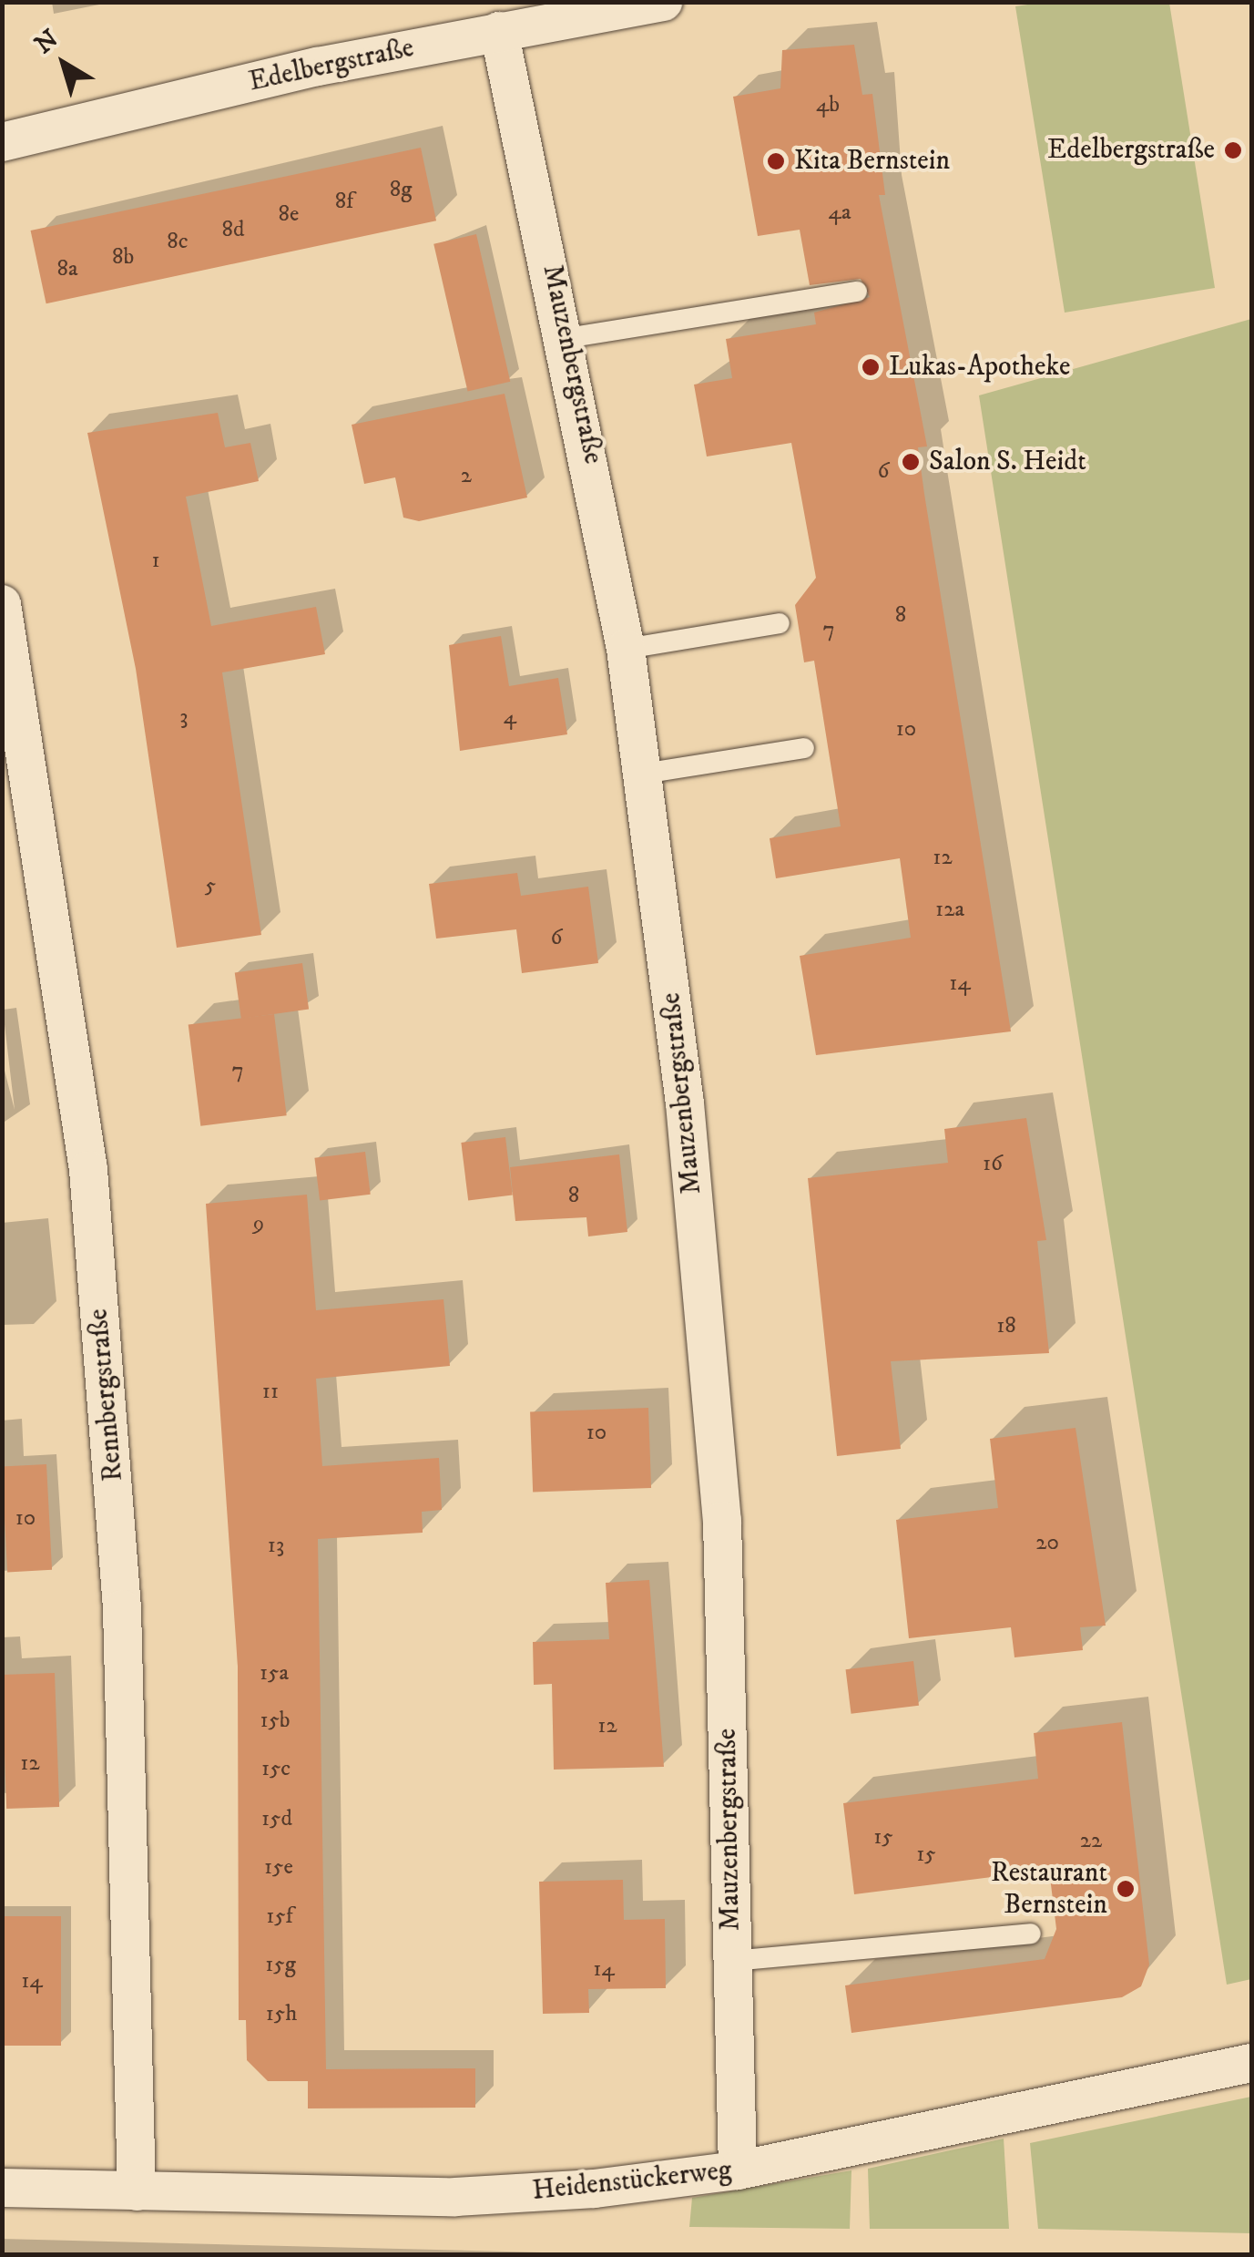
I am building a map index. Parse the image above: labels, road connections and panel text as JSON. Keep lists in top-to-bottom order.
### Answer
{
  "streets": {
    "street": [
      "Edelbergstraße",
      "Mauzenbergstraße",
      "Rennbergstraße",
      "Heidenstückerweg"
    ]
  },
  "crossings": [
    ["Edelbergstraße", "Mauzenbergstraße"],
    ["Mauzenbergstraße", "Heidenstückerweg"],
    ["Rennbergstraße", "Heidenstückerweg"]
  ],
  "places": [
    "Edelbergstraße",
    "Kita Bernstein",
    "Lukas-Apotheke",
    "Salon S. Heidt",
    "Restaurant Bernstein"
  ],
  "house_numbers": [
    "4b",
    "8g",
    "8f",
    "4a",
    "8e",
    "8d",
    "8c",
    "8b",
    "8a",
    "6",
    "2",
    "1",
    "8",
    "7",
    "3",
    "4",
    "10",
    "12",
    "5",
    "12a",
    "6",
    "14",
    "7",
    "16",
    "8",
    "9",
    "18",
    "11",
    "10",
    "10",
    "20",
    "13",
    "15a",
    "15b",
    "12",
    "12",
    "15c",
    "15d",
    "15",
    "22",
    "15",
    "15e",
    "15f",
    "15g",
    "14",
    "14",
    "15h"
  ],
  "north": "top left"
}
